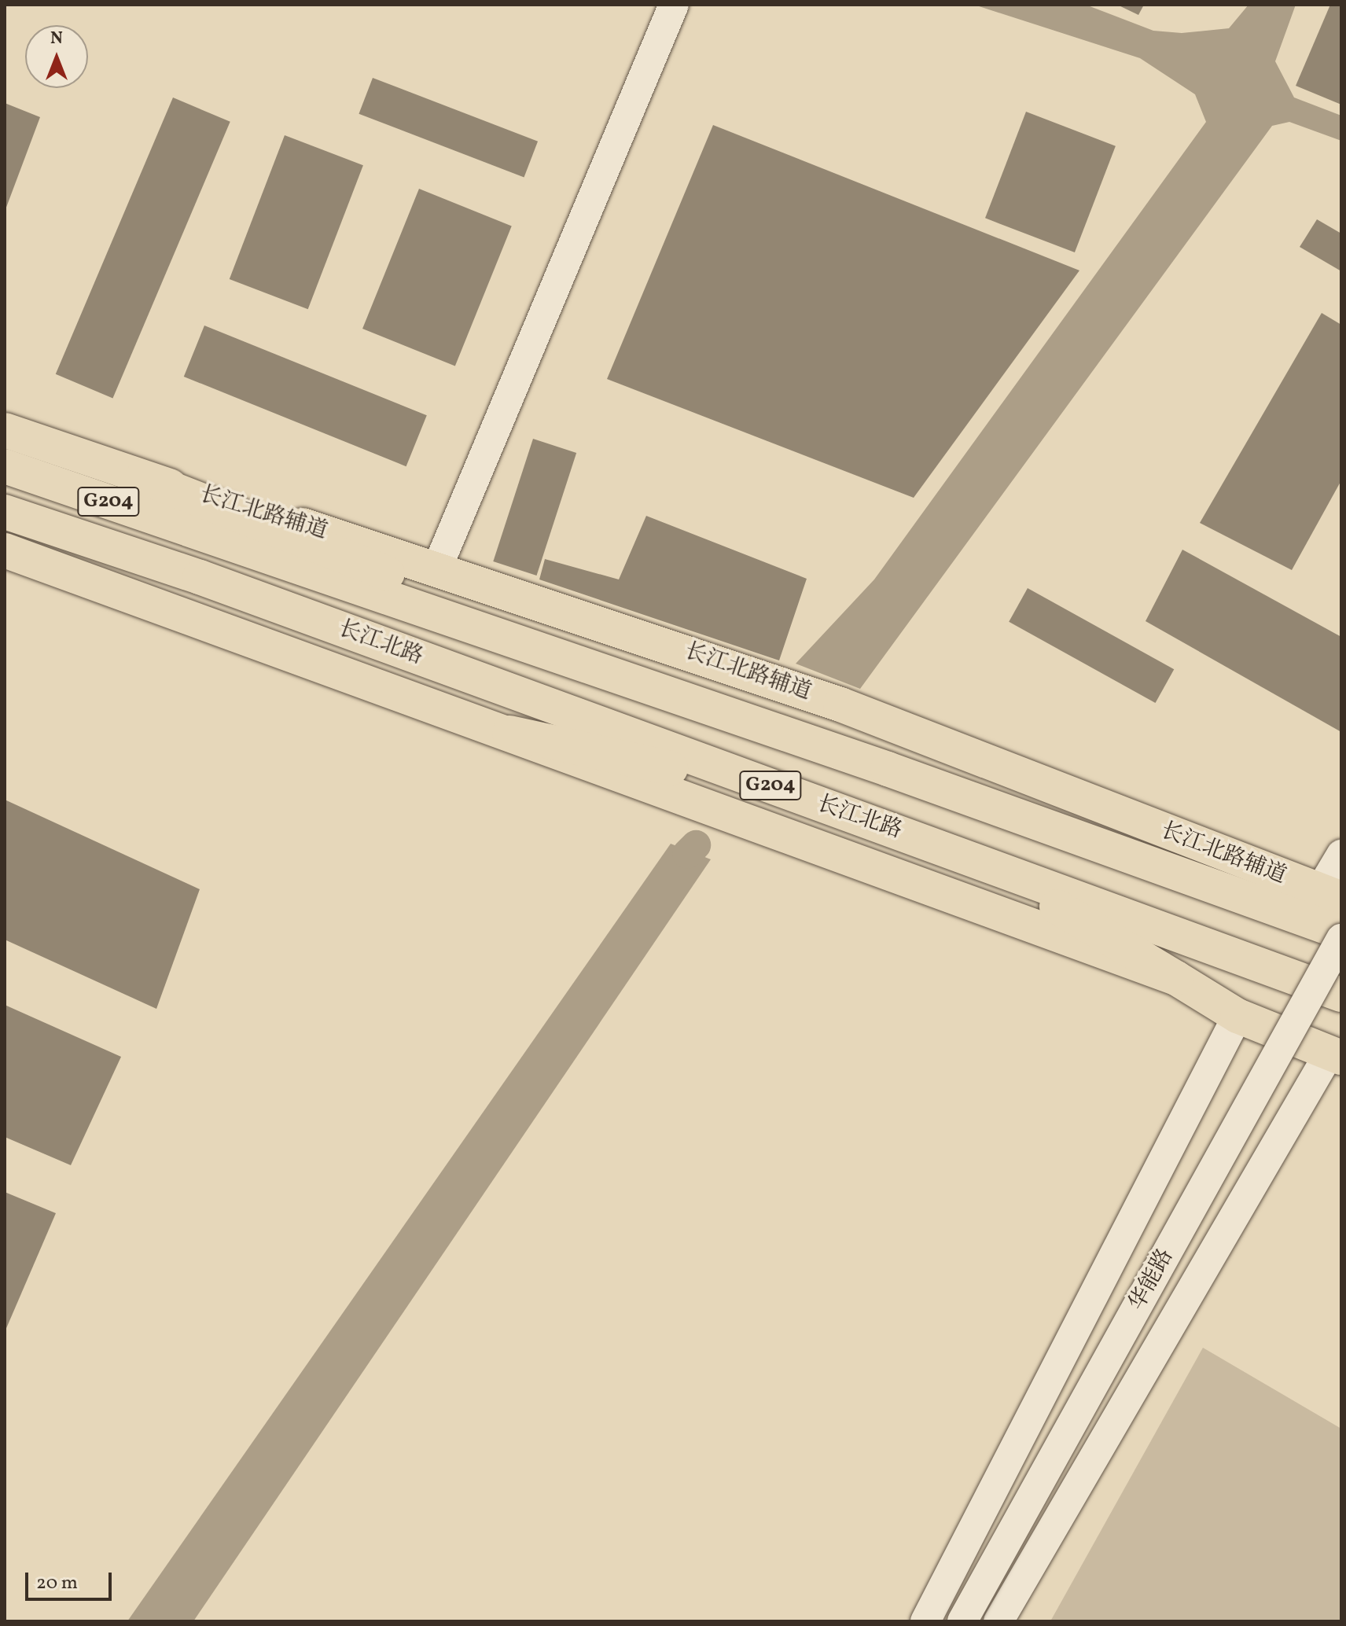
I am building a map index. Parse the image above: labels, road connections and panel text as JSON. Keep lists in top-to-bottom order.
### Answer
{
  "streets": {
    "main road": ["G204", "长江北路辅道", "长江北路"],
    "street": ["华能路"]
  },
  "crossings": [
    ["G204", "长江北路辅道"]
  ],
  "scale_bar": "20 m",
  "north": "top"
}
